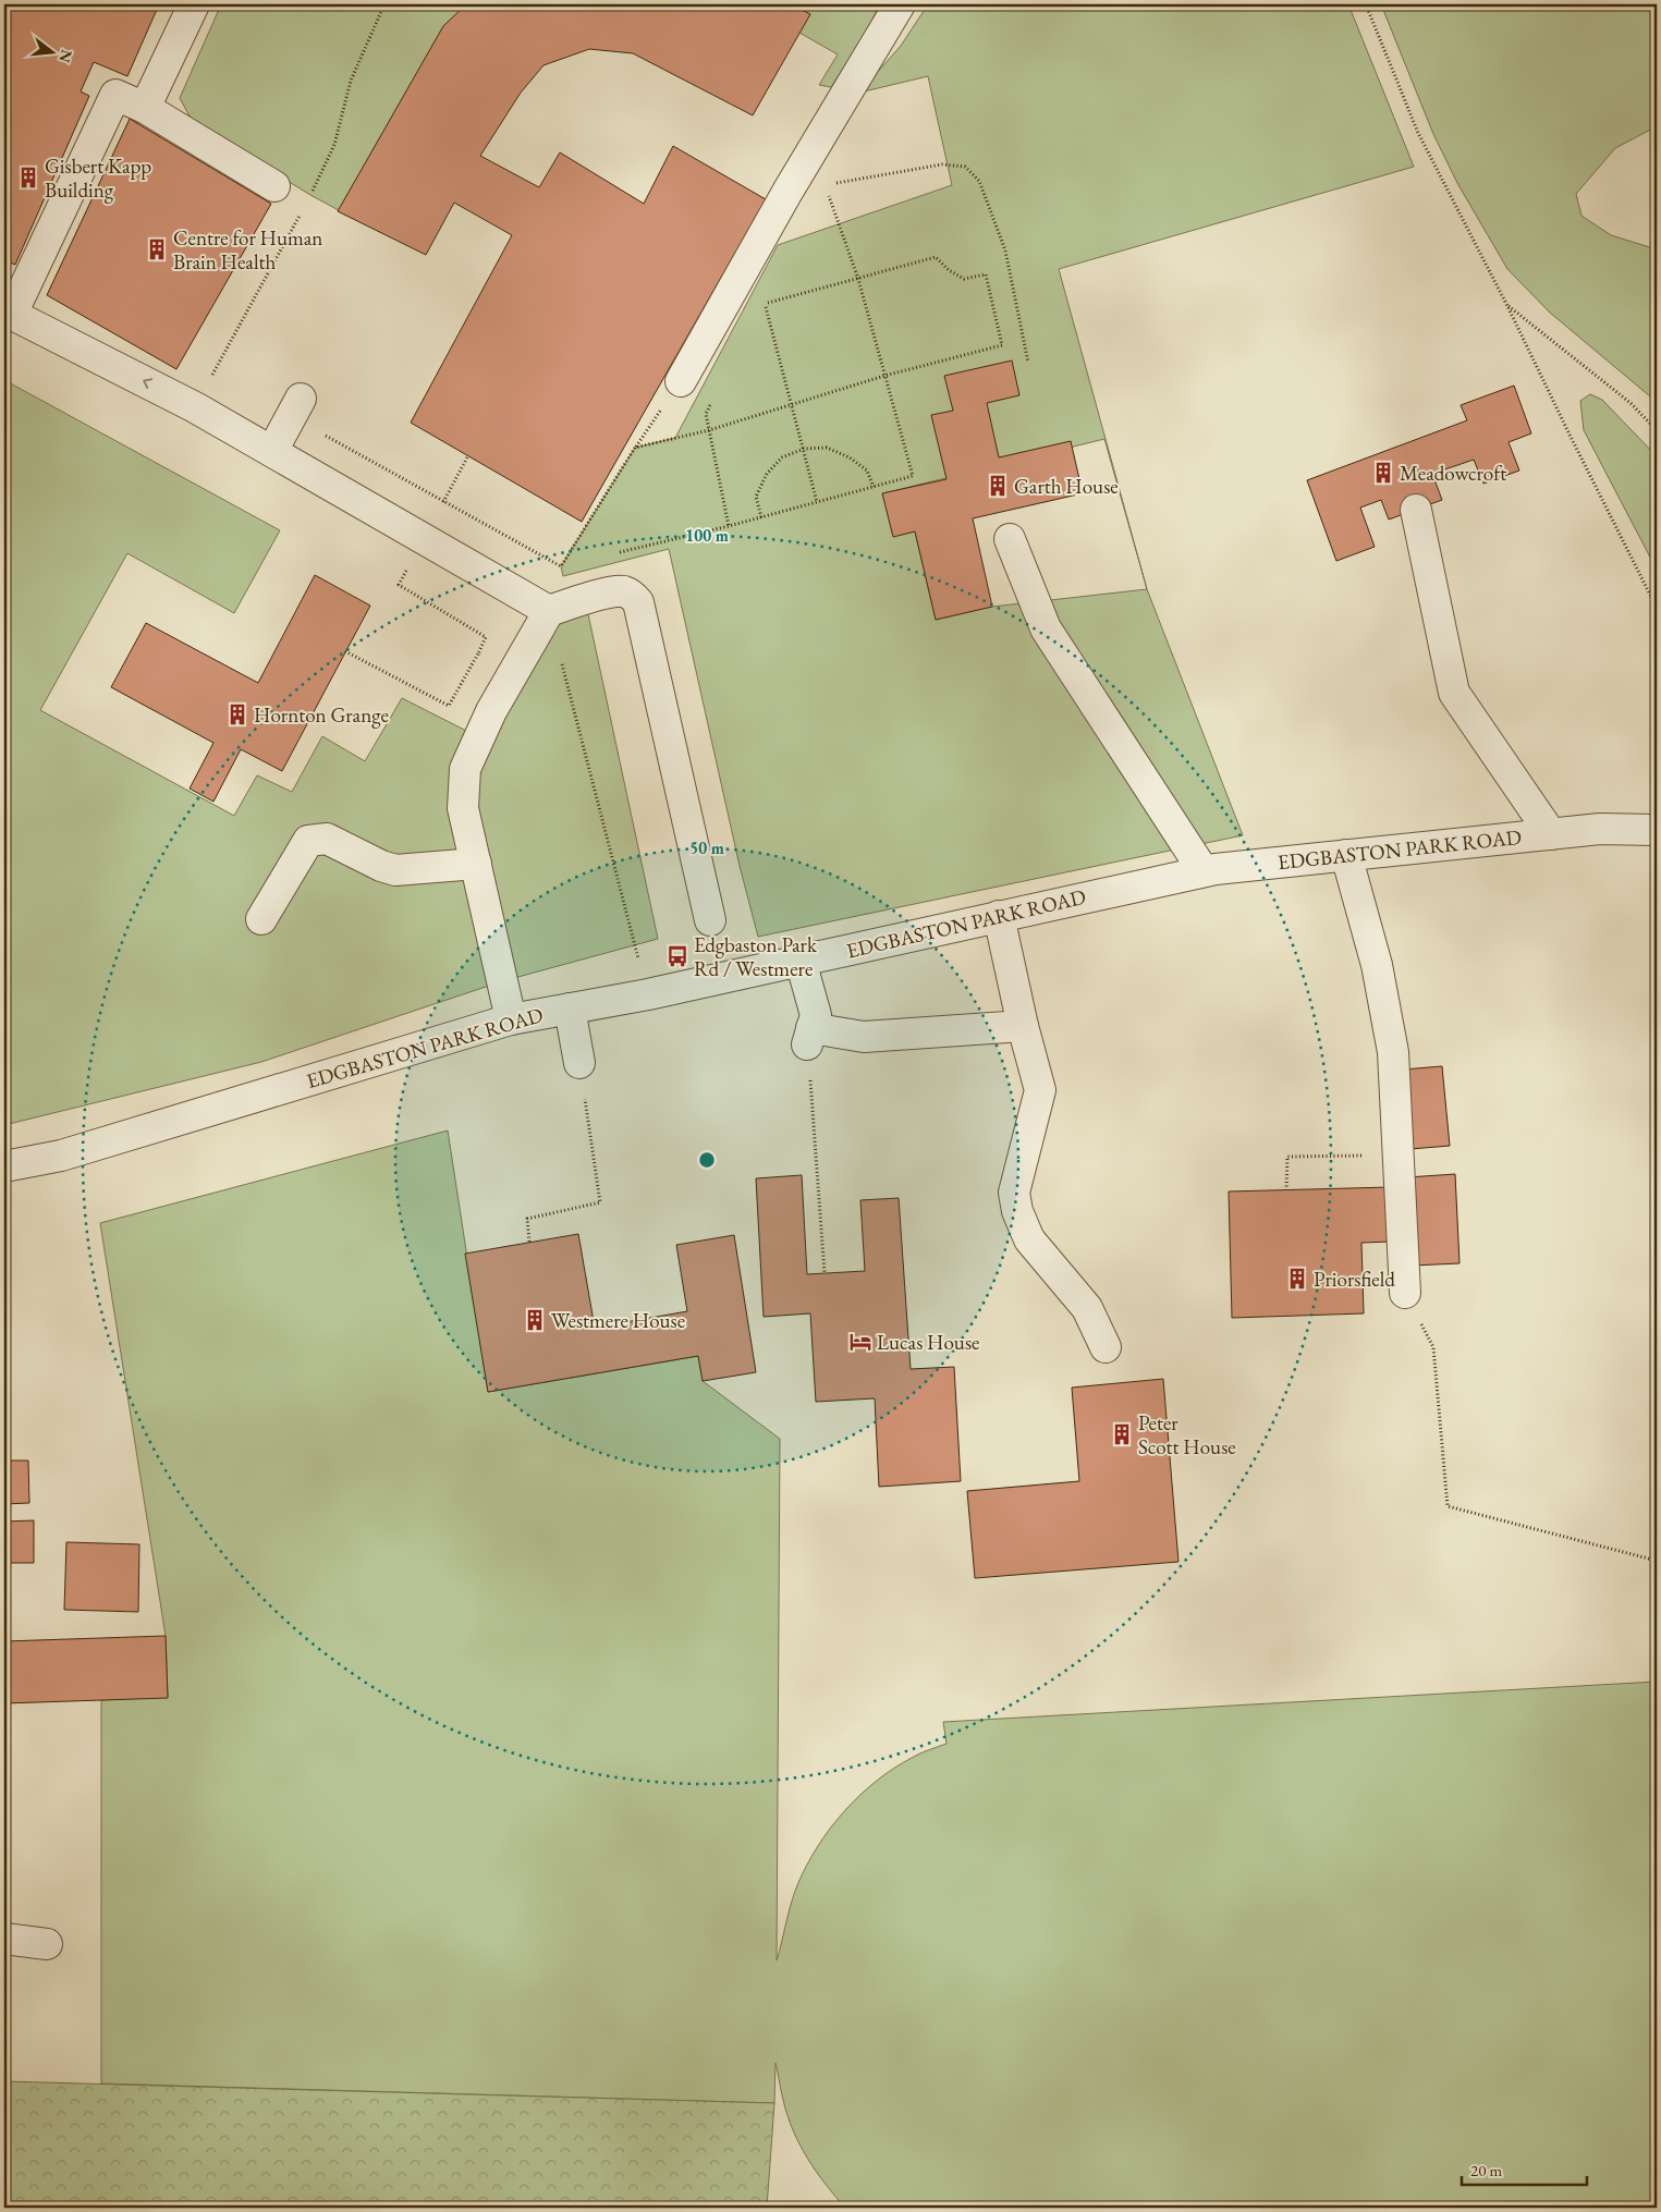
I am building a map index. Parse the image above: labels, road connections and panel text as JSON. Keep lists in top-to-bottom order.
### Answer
{
  "streets": {
    "street": ["EDGBASTON PARK ROAD"]
  },
  "places": {
    "building": [
      "Gisbert Kapp Building",
      "Centre for Human Brain Health",
      "Meadowcroft",
      "Garth House",
      "Hornton Grange",
      "Priorsfield",
      "Westmere House",
      "Peter Scott House"
    ],
    "bus stop": ["Edgbaston Park Rd / Westmere"],
    "hotel": ["Lucas House"]
  },
  "scale_bar": "20 m",
  "north": "right",
  "rings": ["100 m", "50 m"]
}
